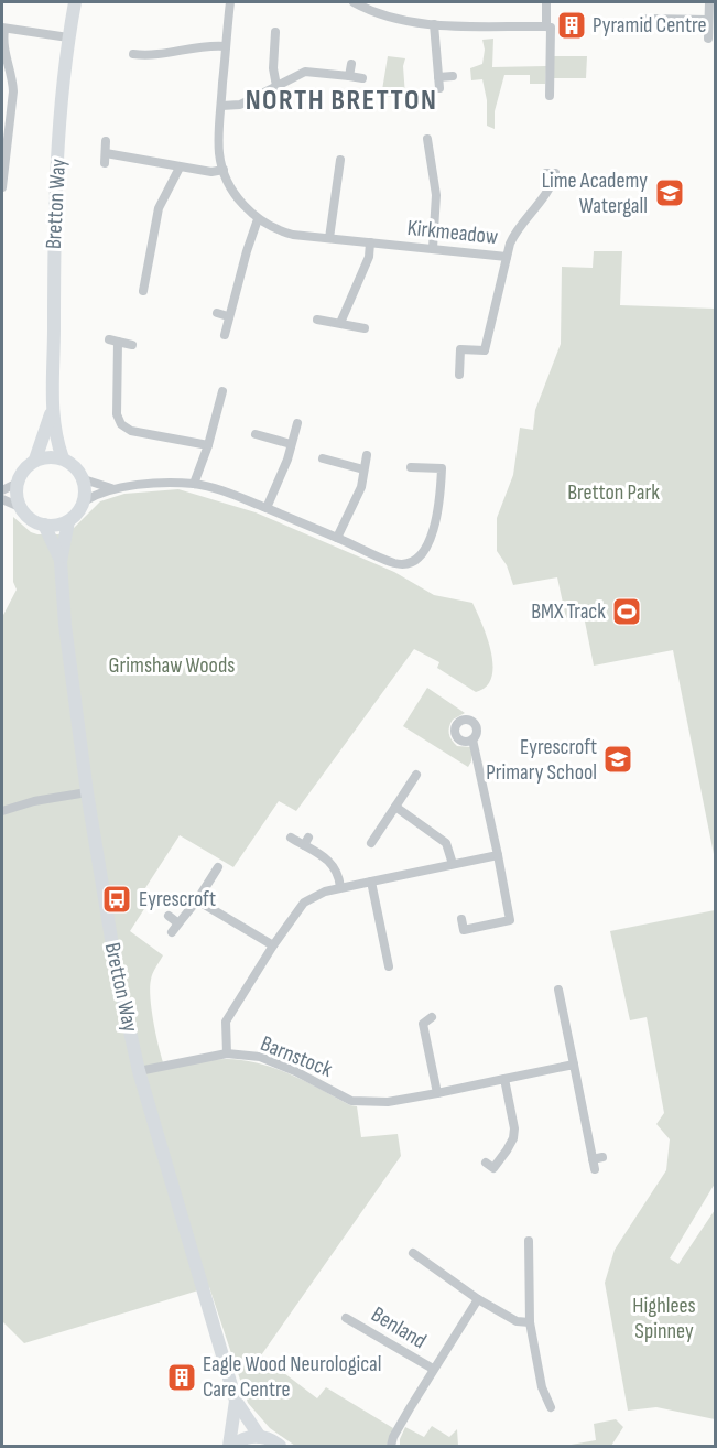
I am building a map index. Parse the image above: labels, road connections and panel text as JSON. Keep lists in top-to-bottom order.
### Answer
{
  "streets": {
    "street": [
      "Bretton Way",
      "Kirkmeadow",
      "Barnstock",
      "Benland"
    ]
  },
  "crossings": [
    ["Bretton Way", "Barnstock"]
  ],
  "districts": ["NORTH BRETTON"],
  "parks": ["Bretton Park", "Grimshaw Woods", "Highlees Spinney"],
  "places": {
    "building": ["Pyramid Centre", "Eagle Wood Neurological Care Centre"],
    "school or university": ["Lime Academy Watergall", "Eyrescroft Primary School"],
    "sports": ["BMX Track"],
    "bus stop": ["Eyrescroft"]
  }
}
